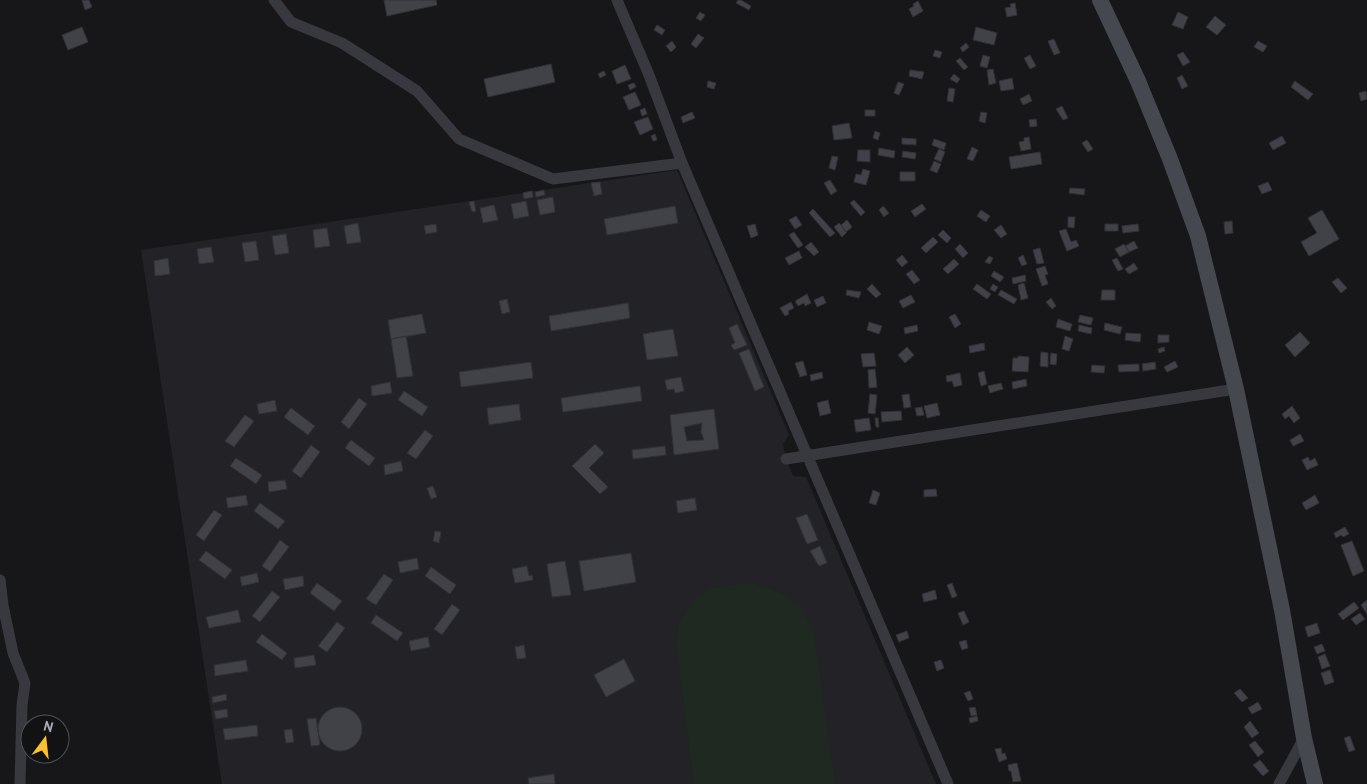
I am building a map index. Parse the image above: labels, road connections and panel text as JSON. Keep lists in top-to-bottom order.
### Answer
{
  "north": "top"
}
